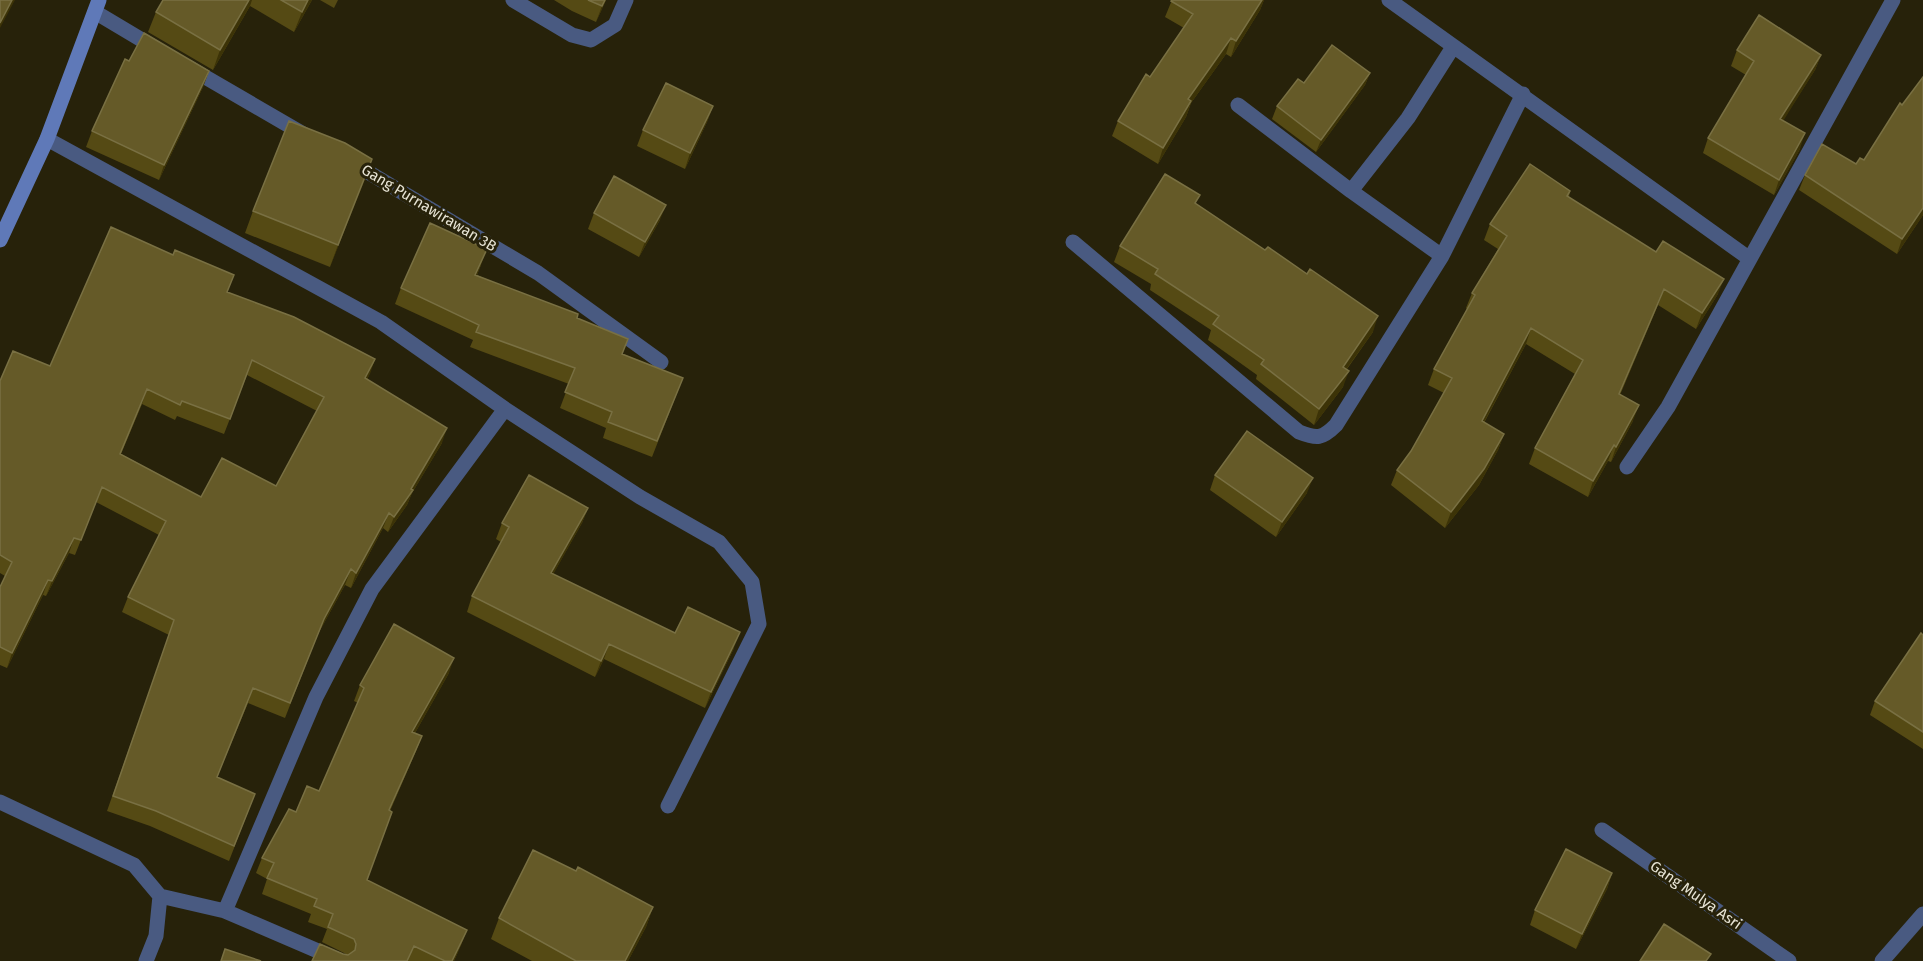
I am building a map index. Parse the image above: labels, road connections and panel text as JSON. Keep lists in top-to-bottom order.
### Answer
{
  "streets": {
    "street": ["Gang Purnawirawan 3B", "Gang Mulya Asri"]
  }
}
